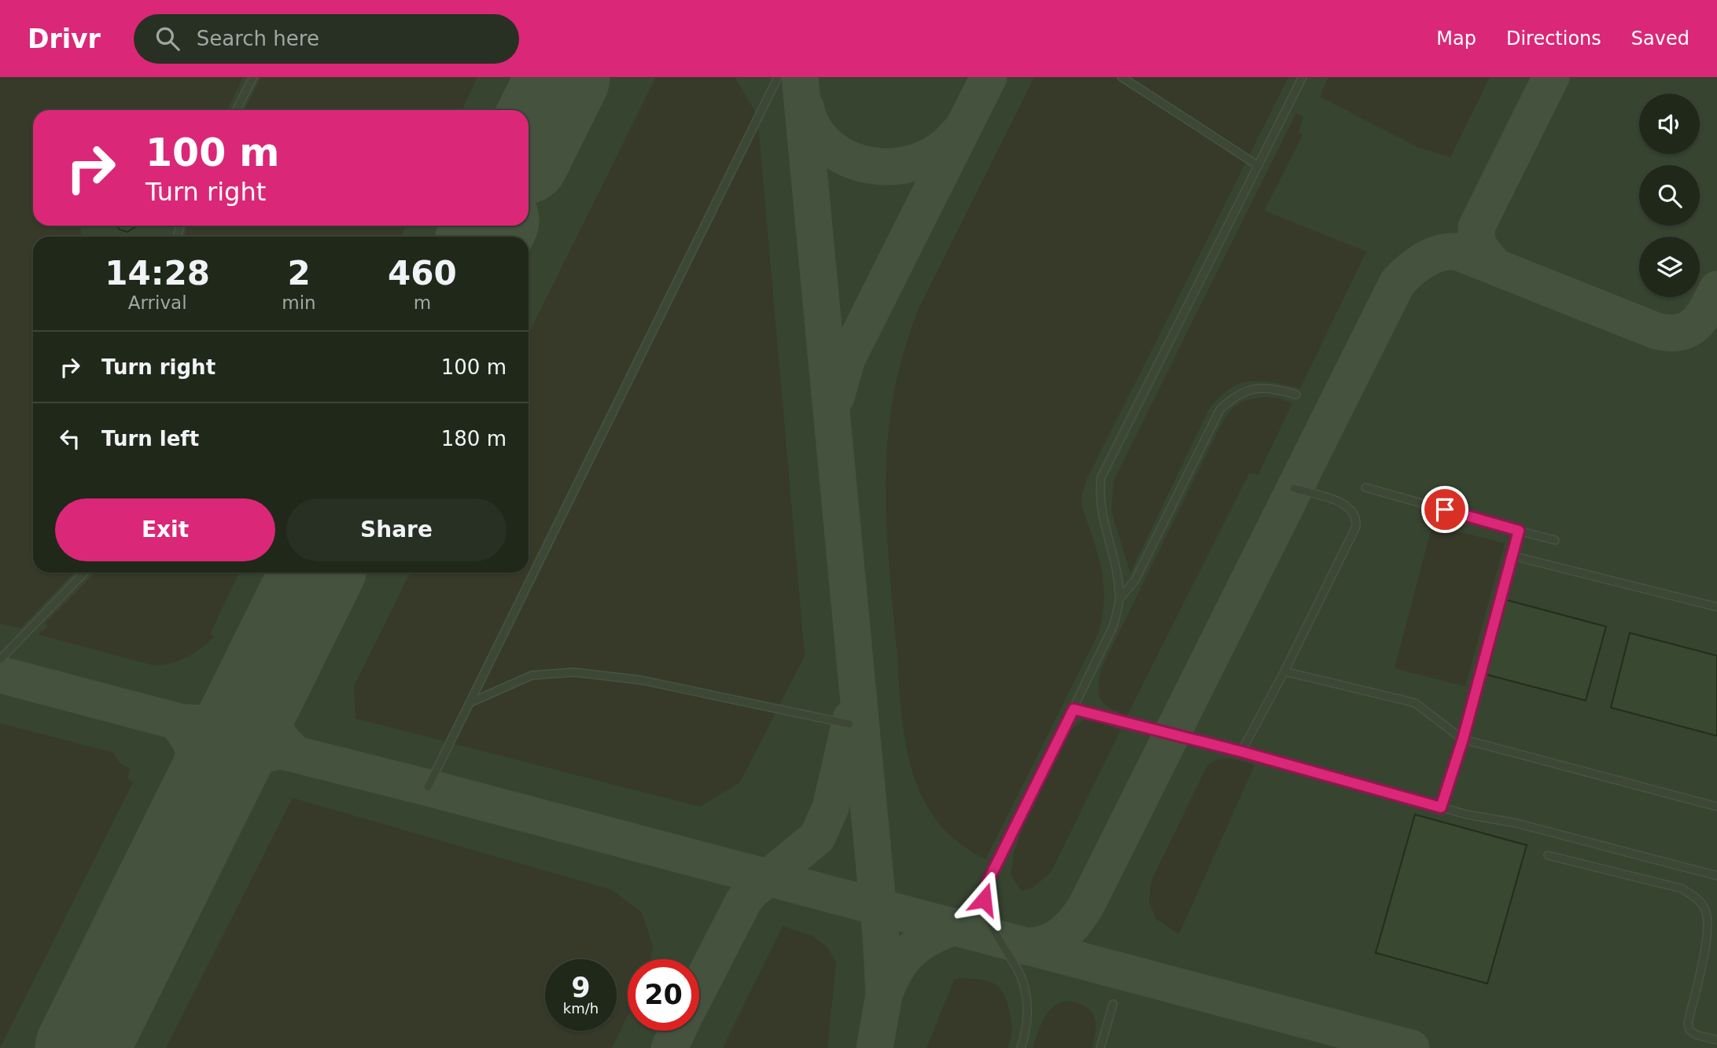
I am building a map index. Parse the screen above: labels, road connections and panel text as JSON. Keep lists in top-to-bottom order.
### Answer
{
  "page": {
    "header": "Drivr",
    "search": "Search here",
    "nav": ["Map", "Directions", "Saved"],
    "turn": ["100 m", "Turn right"],
    "eta": [
      "14:28",
      "Arrival",
      "2",
      "min",
      "460",
      "m"
    ],
    "list": [
      {
        "name": "Turn right",
        "value": "100 m"
      },
      {
        "name": "Turn left",
        "value": "180 m"
      }
    ],
    "buttons": ["Exit", "Share"],
    "speed": "9 km/h",
    "limit": "20"
  }
}
